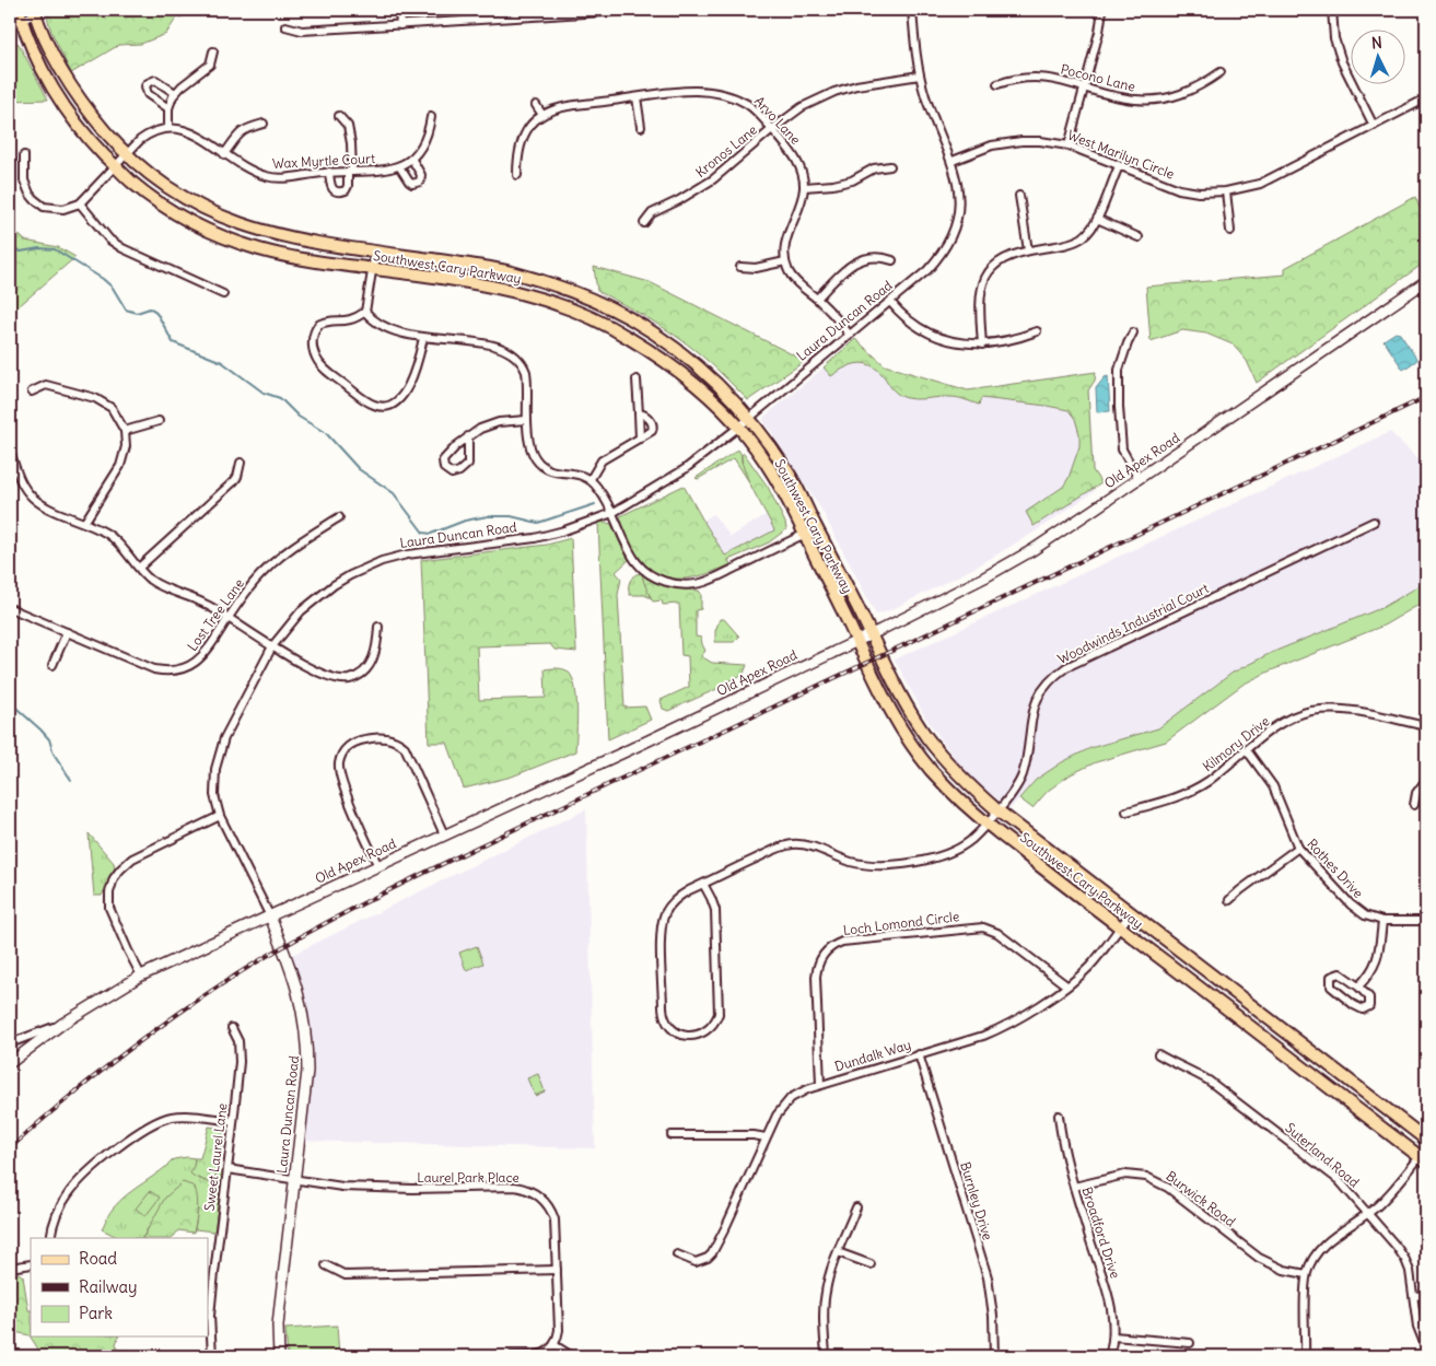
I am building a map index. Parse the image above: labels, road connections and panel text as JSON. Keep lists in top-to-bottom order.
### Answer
{
  "streets": {
    "main road": ["Southwest Cary Parkway", "Laura Duncan Road", "Old Apex Road"],
    "street": [
      "Pocono Lane",
      "Arvo Lane",
      "Kronos Lane",
      "West Marilyn Circle",
      "Wax Myrtle Court",
      "Lost Tree Lane",
      "Woodwinds Industrial Court",
      "Kilmory Drive",
      "Rothes Drive",
      "Loch Lomond Circle",
      "Dundalk Way",
      "Suterland Road",
      "Sweet Laurel Lane",
      "Laurel Park Place",
      "Burwick Road",
      "Burnley Drive",
      "Broadford Drive"
    ]
  },
  "crossings": [
    ["Arvo Lane", "Kronos Lane"],
    ["Kronos Lane", "Laura Duncan Road"],
    ["West Marilyn Circle", "Laura Duncan Road"],
    ["Southwest Cary Parkway", "Laura Duncan Road"],
    ["Southwest Cary Parkway", "Old Apex Road"],
    ["Southwest Cary Parkway", "Woodwinds Industrial Court"],
    ["Southwest Cary Parkway", "Dundalk Way"],
    ["Laura Duncan Road", "Old Apex Road"],
    ["Laura Duncan Road", "Laurel Park Place"],
    ["Kilmory Drive", "Rothes Drive"],
    ["Loch Lomond Circle", "Dundalk Way"],
    ["Dundalk Way", "Burnley Drive"],
    ["Sweet Laurel Lane", "Laurel Park Place"],
    ["Burwick Road", "Broadford Drive"]
  ],
  "legend": ["Road", "Railway", "Park"],
  "north": "top"
}
